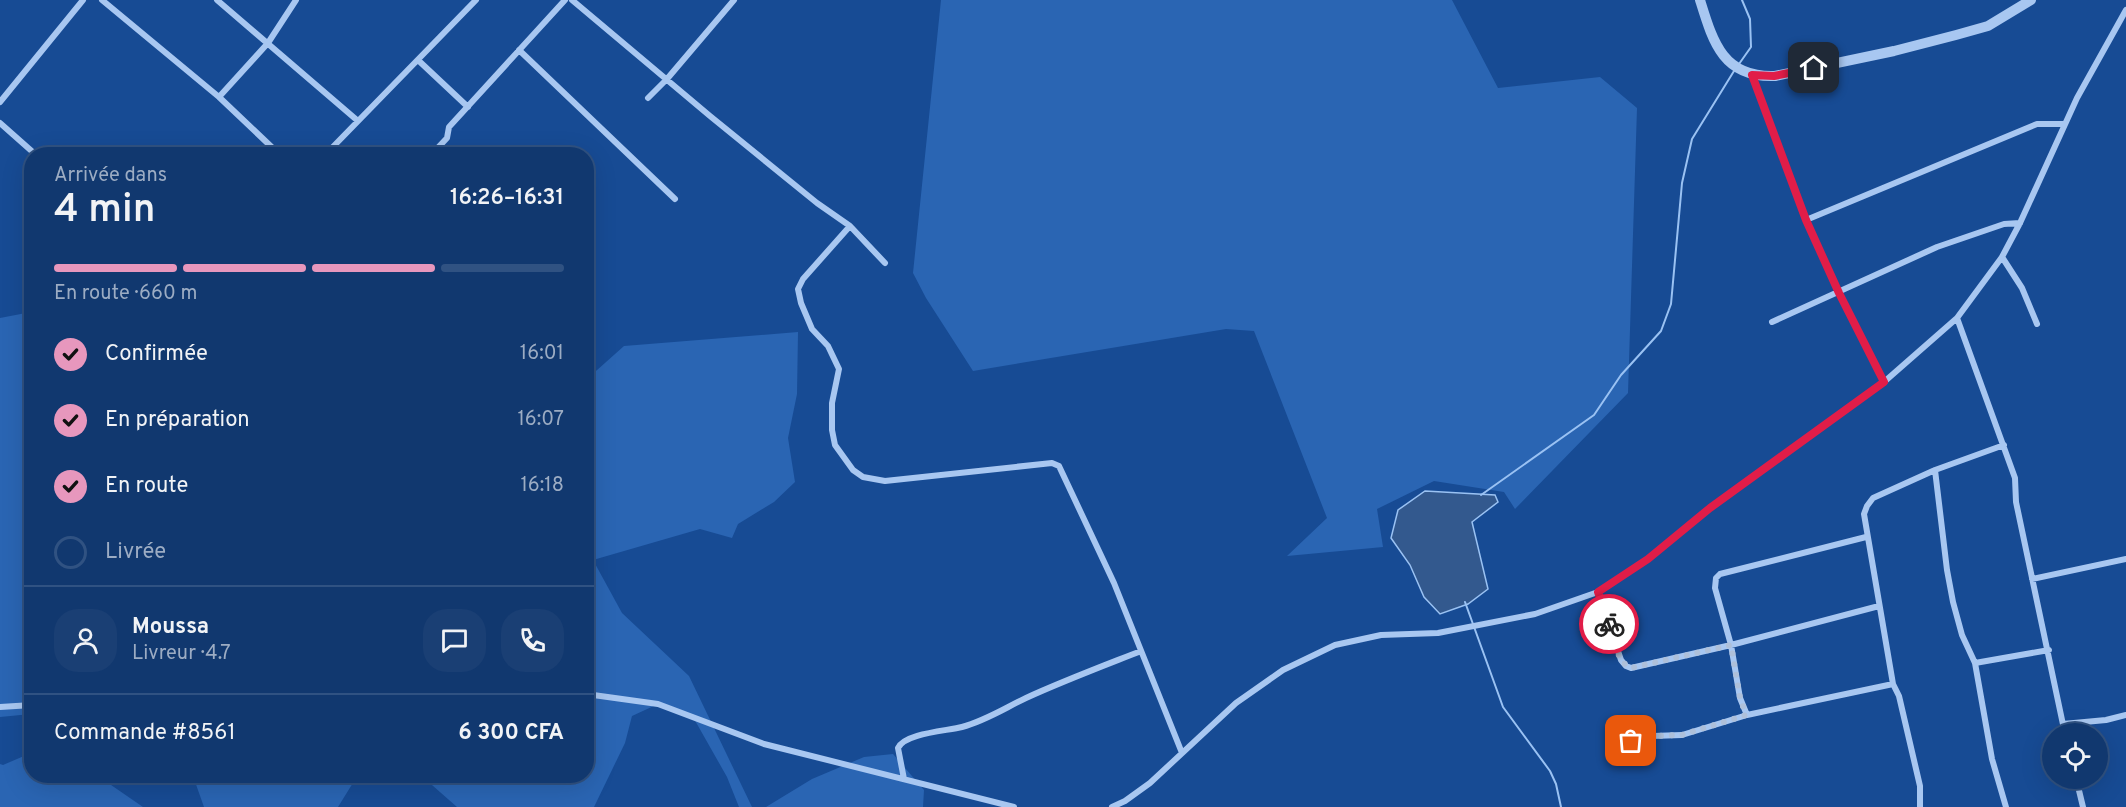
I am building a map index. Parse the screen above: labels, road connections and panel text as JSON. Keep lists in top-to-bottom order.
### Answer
{
  "page": {
    "heading": ["4 min", "Arrivée dans", "16:26–16:31"],
    "panel": [
      "Moussa",
      "Livreur · 4.7",
      "Commande #8561",
      "6 300 CFA"
    ],
    "bar": "En route · 660 m",
    "list": [
      ["Confirmée", "16:01"],
      ["En préparation", "16:07"],
      ["En route", "16:18"],
      "Livrée"
    ]
  }
}
